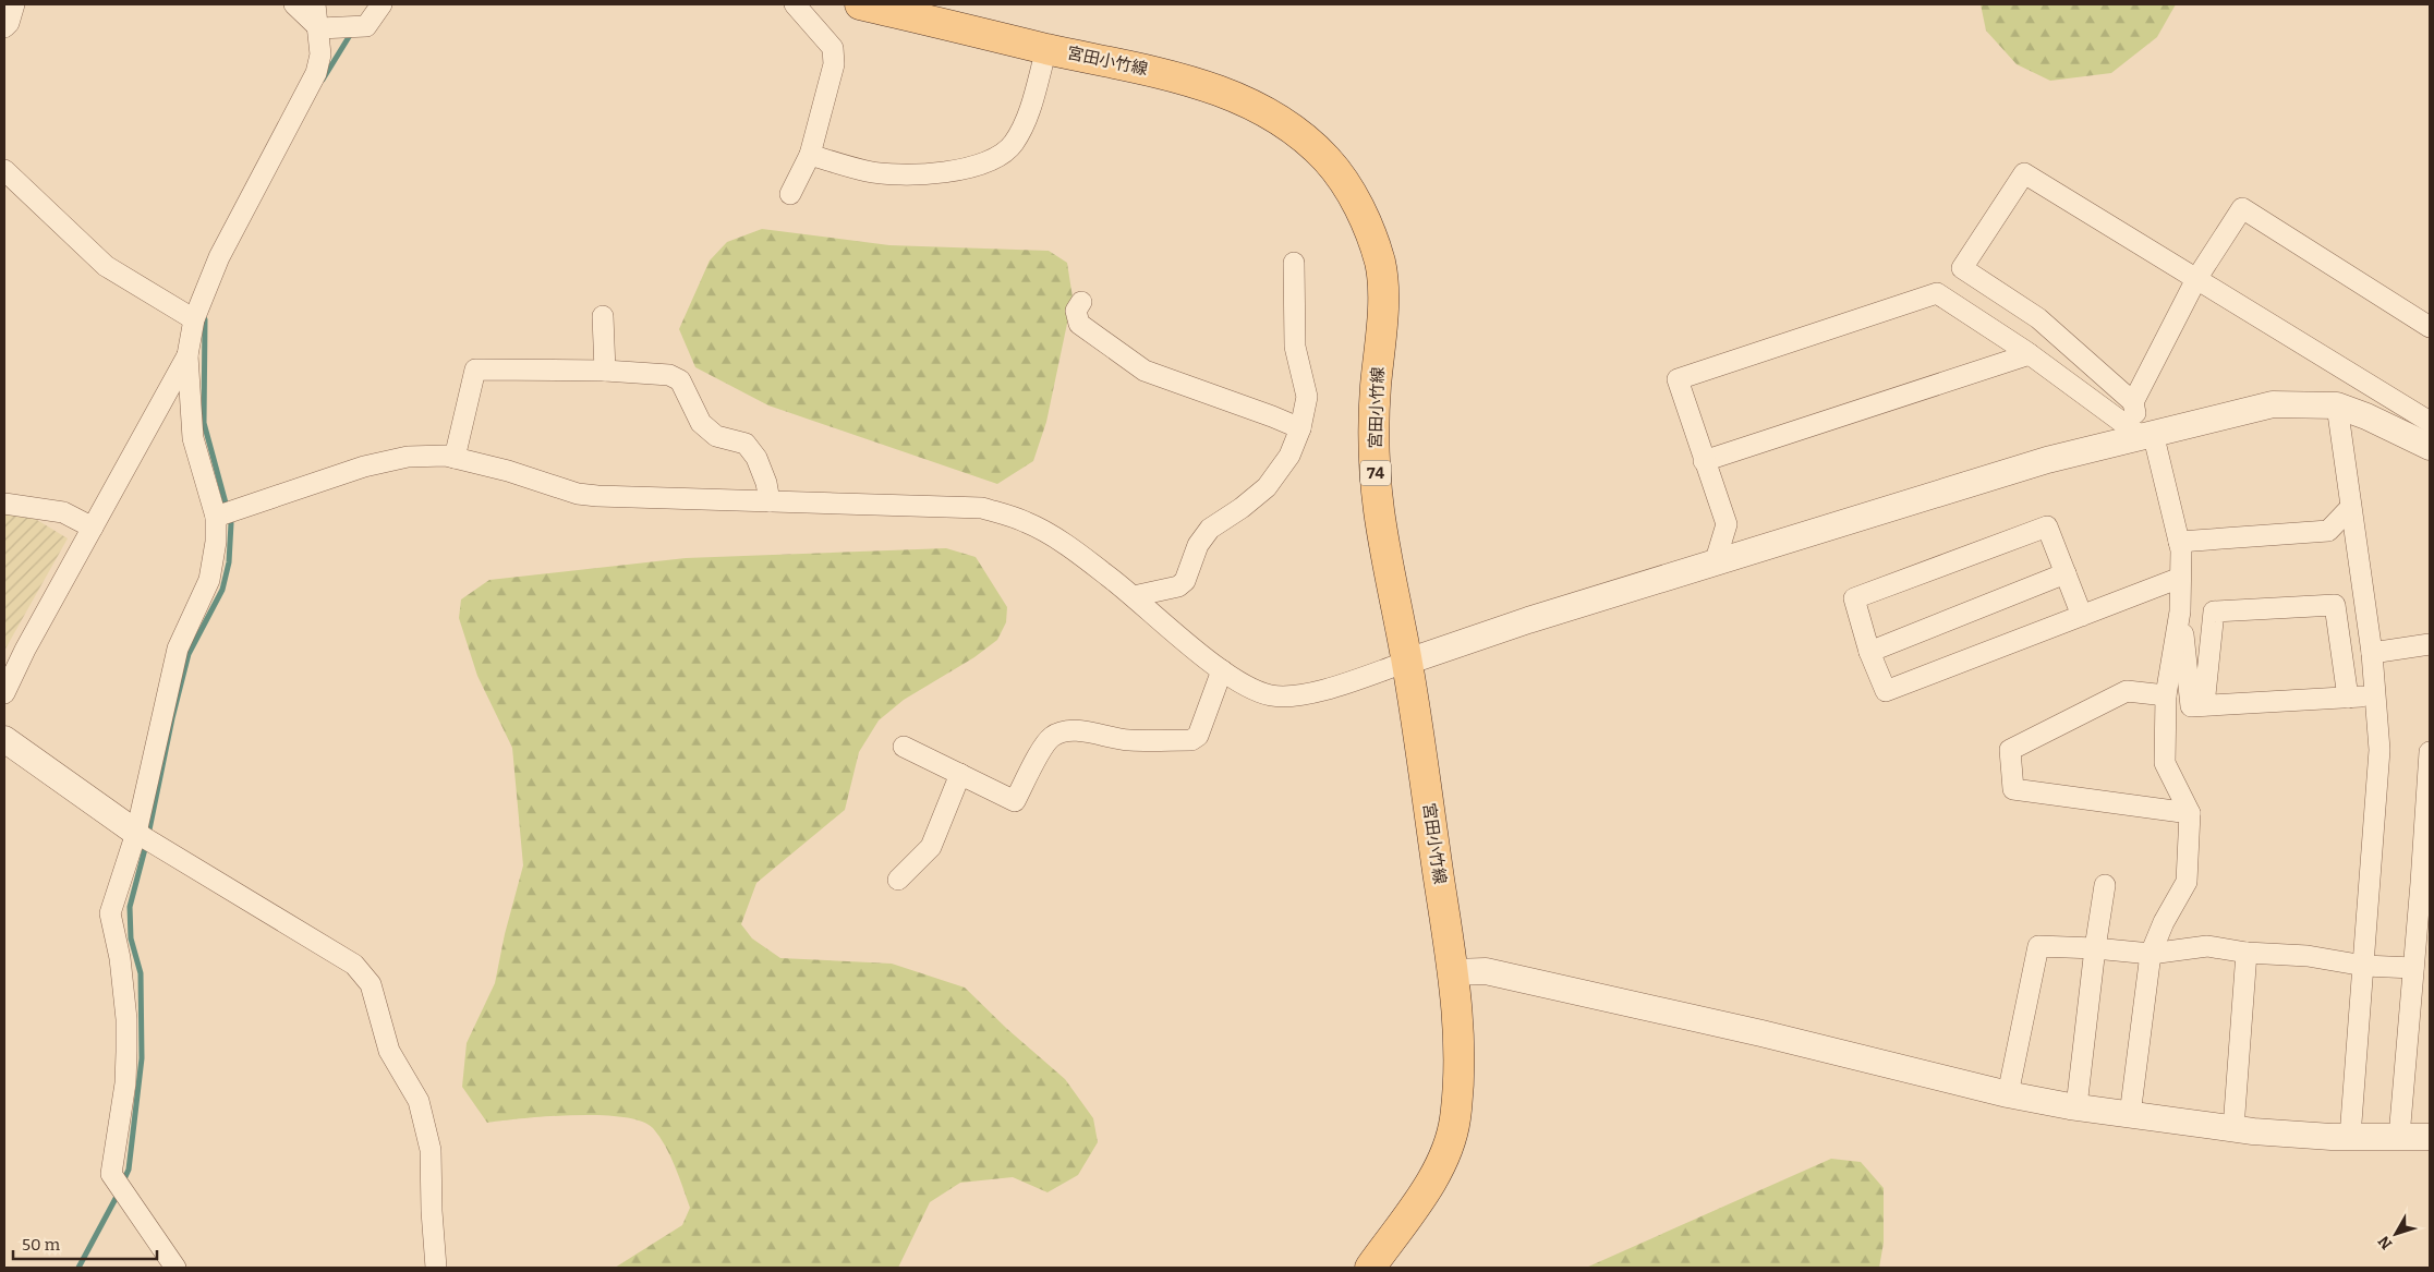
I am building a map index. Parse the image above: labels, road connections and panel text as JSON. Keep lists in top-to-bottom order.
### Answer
{
  "streets": {
    "main road": ["宮田小竹線", "74"]
  },
  "scale_bar": "50 m",
  "north": "bottom left"
}
